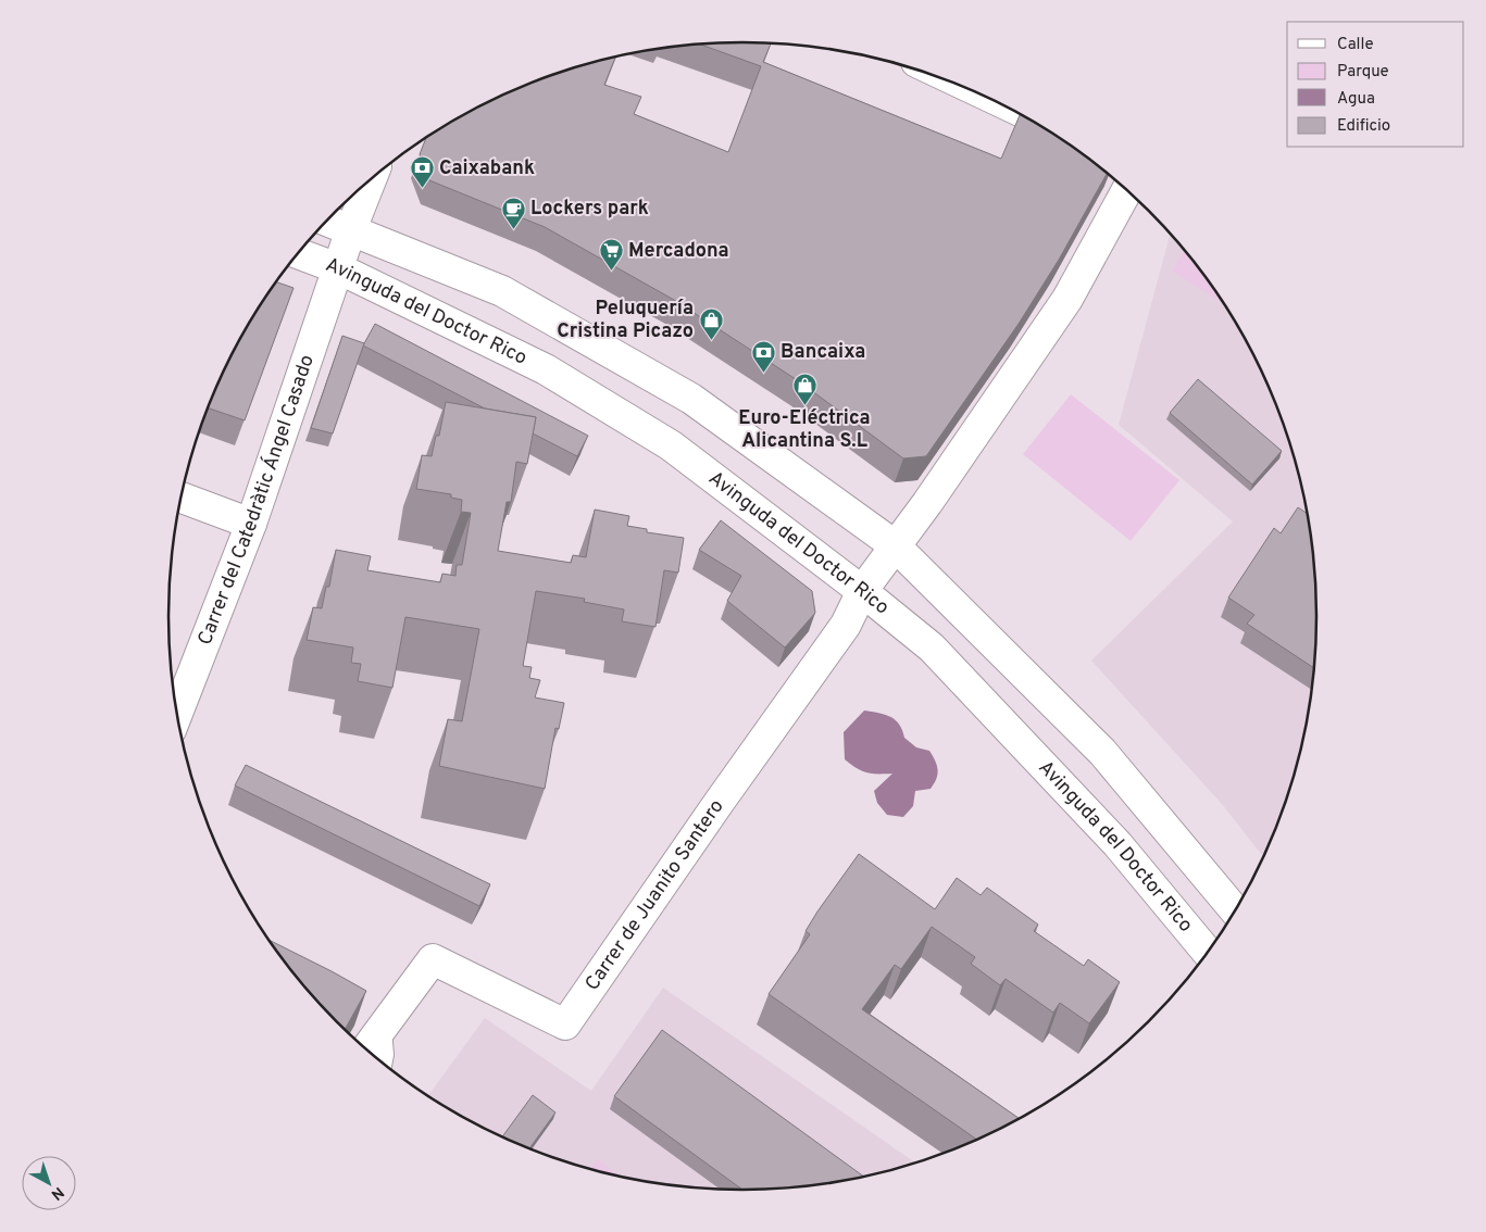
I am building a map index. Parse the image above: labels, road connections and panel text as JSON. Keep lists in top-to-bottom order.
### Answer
{
  "streets": {
    "street": ["Avinguda del Doctor Rico", "Carrer del Catedràtic Ángel Casado", "Carrer de Juanito Santero"]
  },
  "crossings": [
    ["Avinguda del Doctor Rico", "Carrer del Catedràtic Ángel Casado"],
    ["Avinguda del Doctor Rico", "Carrer de Juanito Santero"]
  ],
  "places": {
    "bank": ["Caixabank", "Bancaixa"],
    "cafe": ["Lockers park"],
    "supermarket": ["Mercadona"],
    "shop": ["Peluquería Cristina Picazo", "Euro-Eléctrica Alicantina S.L"]
  },
  "legend": [
    "Calle",
    "Parque",
    "Agua",
    "Edificio"
  ],
  "north": "bottom right"
}
